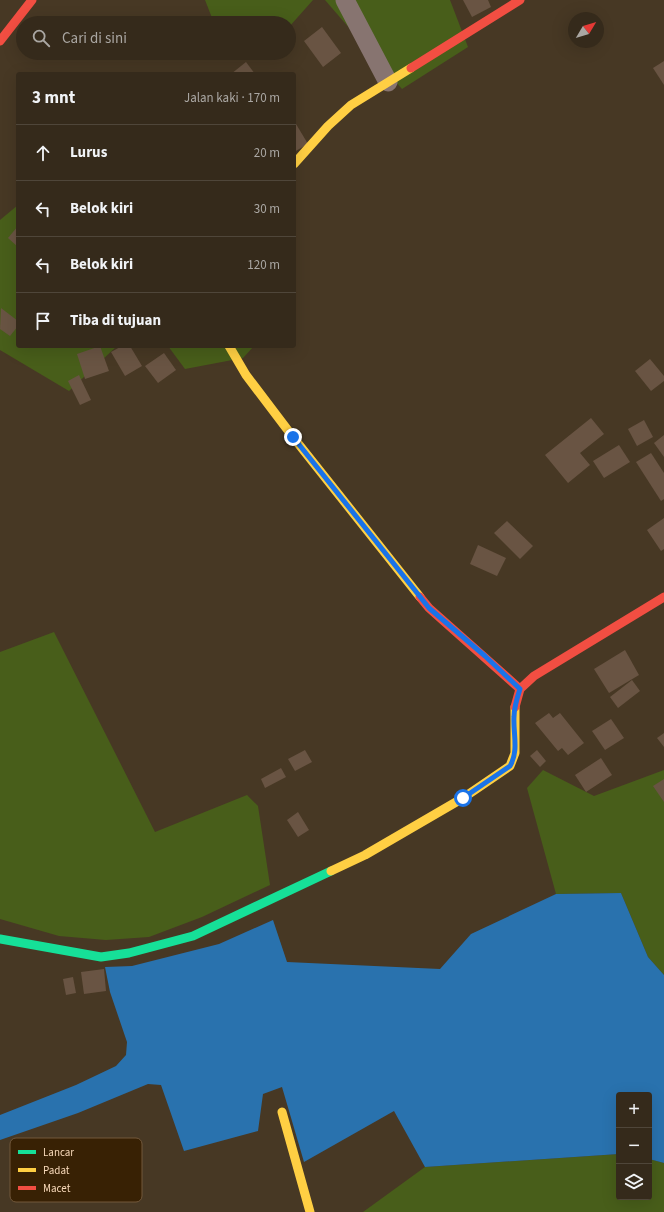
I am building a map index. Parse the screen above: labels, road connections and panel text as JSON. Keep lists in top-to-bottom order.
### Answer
{
  "legend": ["Lancar", "Padat", "Macet"],
  "north": "top right",
  "page": {
    "search": "Cari di sini",
    "heading": ["3 mnt", "Jalan kaki · 170 m"],
    "list": [
      ["Lurus", "20 m"],
      ["Belok kiri", "30 m"],
      ["Belok kiri", "120 m"],
      "Tiba di tujuan"
    ],
    "map_buttons": ["+", "−"]
  }
}
